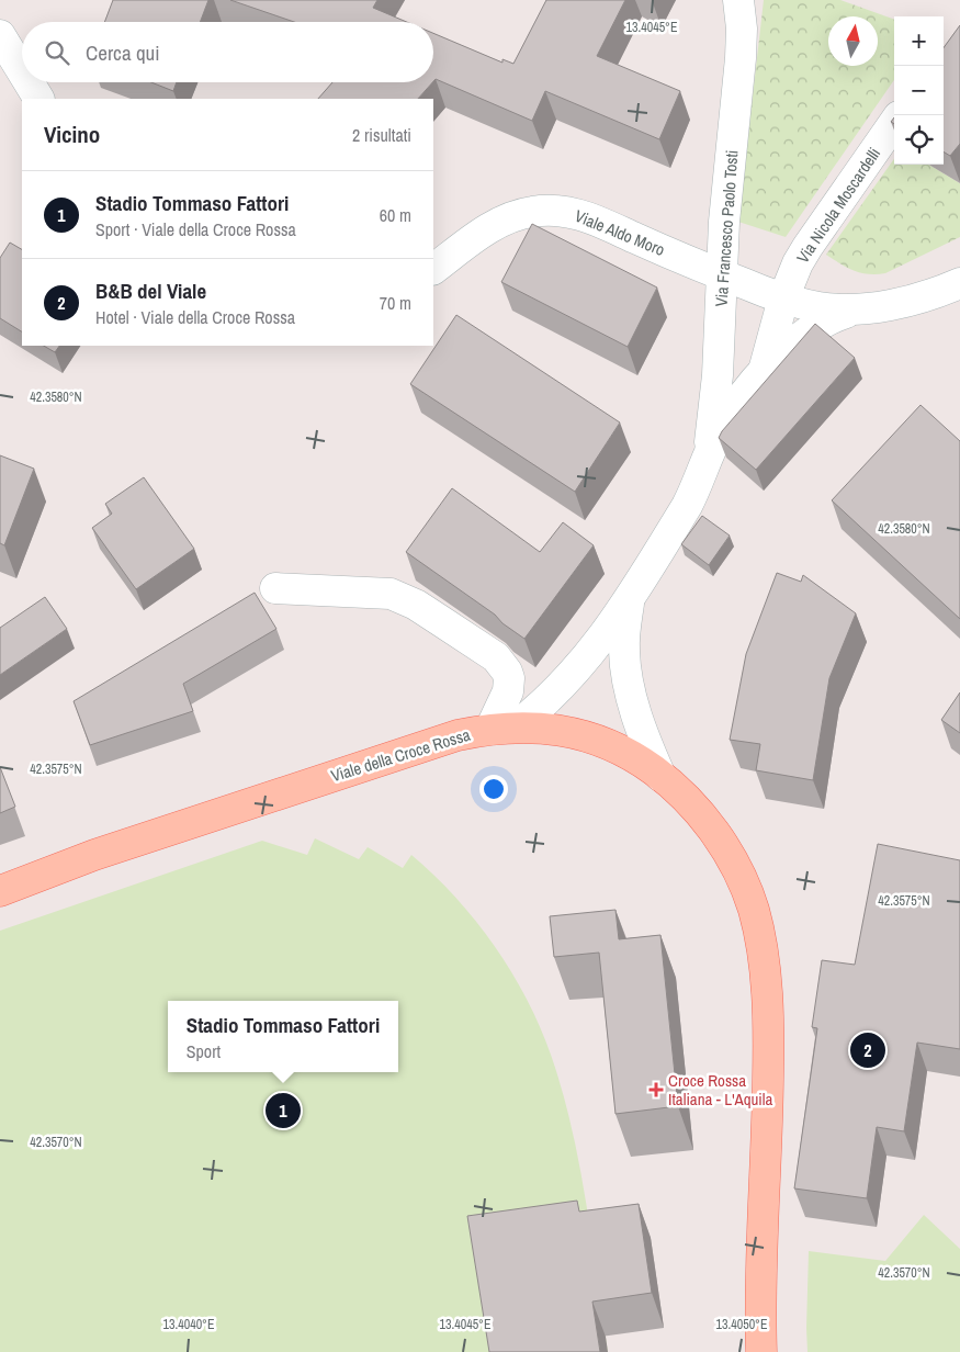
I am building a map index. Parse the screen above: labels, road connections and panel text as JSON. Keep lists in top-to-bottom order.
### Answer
{
  "streets": {
    "main road": ["Viale della Croce Rossa"],
    "street": ["Via Nicola Moscardelli", "Via Francesco Paolo Tosti", "Viale Aldo Moro"]
  },
  "crossings": [
    ["Via Nicola Moscardelli", "Via Francesco Paolo Tosti"],
    ["Via Nicola Moscardelli", "Viale Aldo Moro"],
    ["Via Francesco Paolo Tosti", "Viale Aldo Moro"],
    ["Via Francesco Paolo Tosti", "Viale della Croce Rossa"]
  ],
  "places": {
    "health": ["Croce Rossa Italiana - L'Aquila"]
  },
  "north": "top",
  "page": {
    "map_buttons": ["+", "−"],
    "search": "Cerca qui",
    "heading": ["Vicino", "2 risultati"],
    "list": [
      {
        "mark": "1",
        "name": "Stadio Tommaso Fattori",
        "note": "Sport · Viale della Croce Rossa",
        "value": "60 m"
      },
      {
        "mark": "2",
        "name": "B&B del Viale",
        "note": "Hotel · Viale della Croce Rossa",
        "value": "70 m"
      }
    ],
    "popup": ["Stadio Tommaso Fattori", "Sport"],
    "pins": ["2", "1"]
  },
  "coordinates": [
    "13.4045°E",
    "42.3580°N",
    "42.3575°N",
    "42.3570°N",
    "13.4040°E",
    "13.4050°E"
  ]
}
